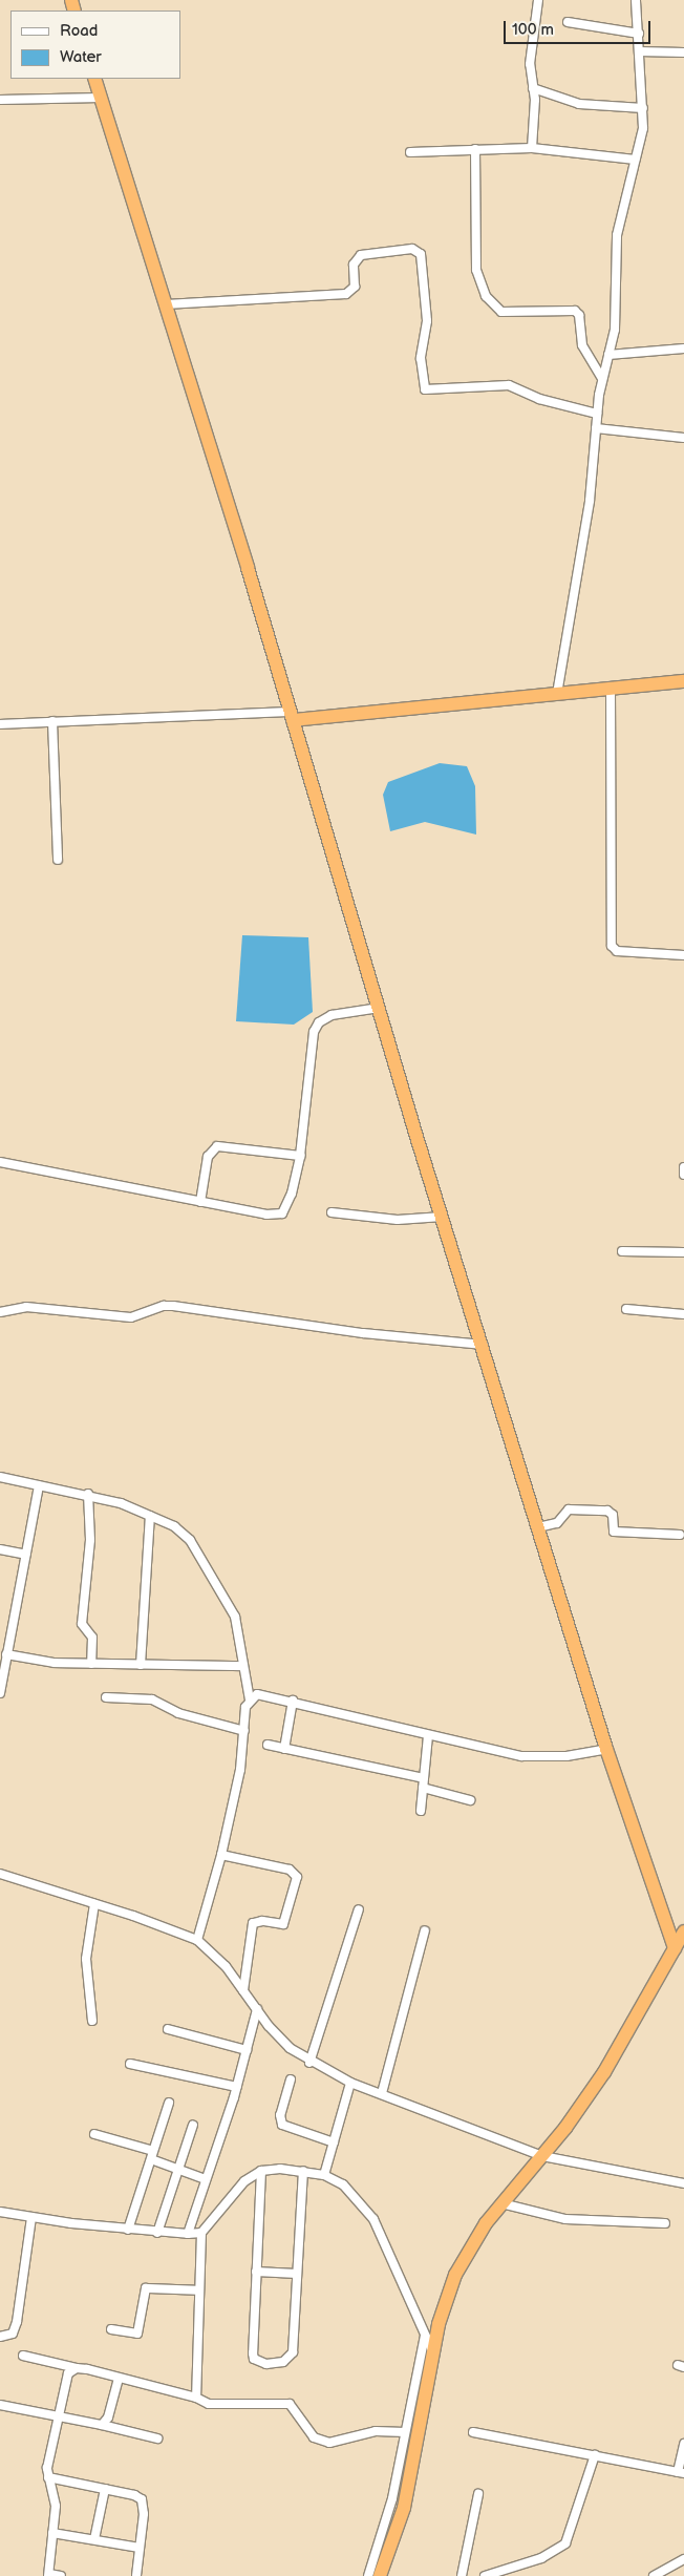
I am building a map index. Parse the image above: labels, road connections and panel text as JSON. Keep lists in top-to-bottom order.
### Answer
{
  "legend": ["Road", "Water"],
  "scale_bar": "100 m"
}
